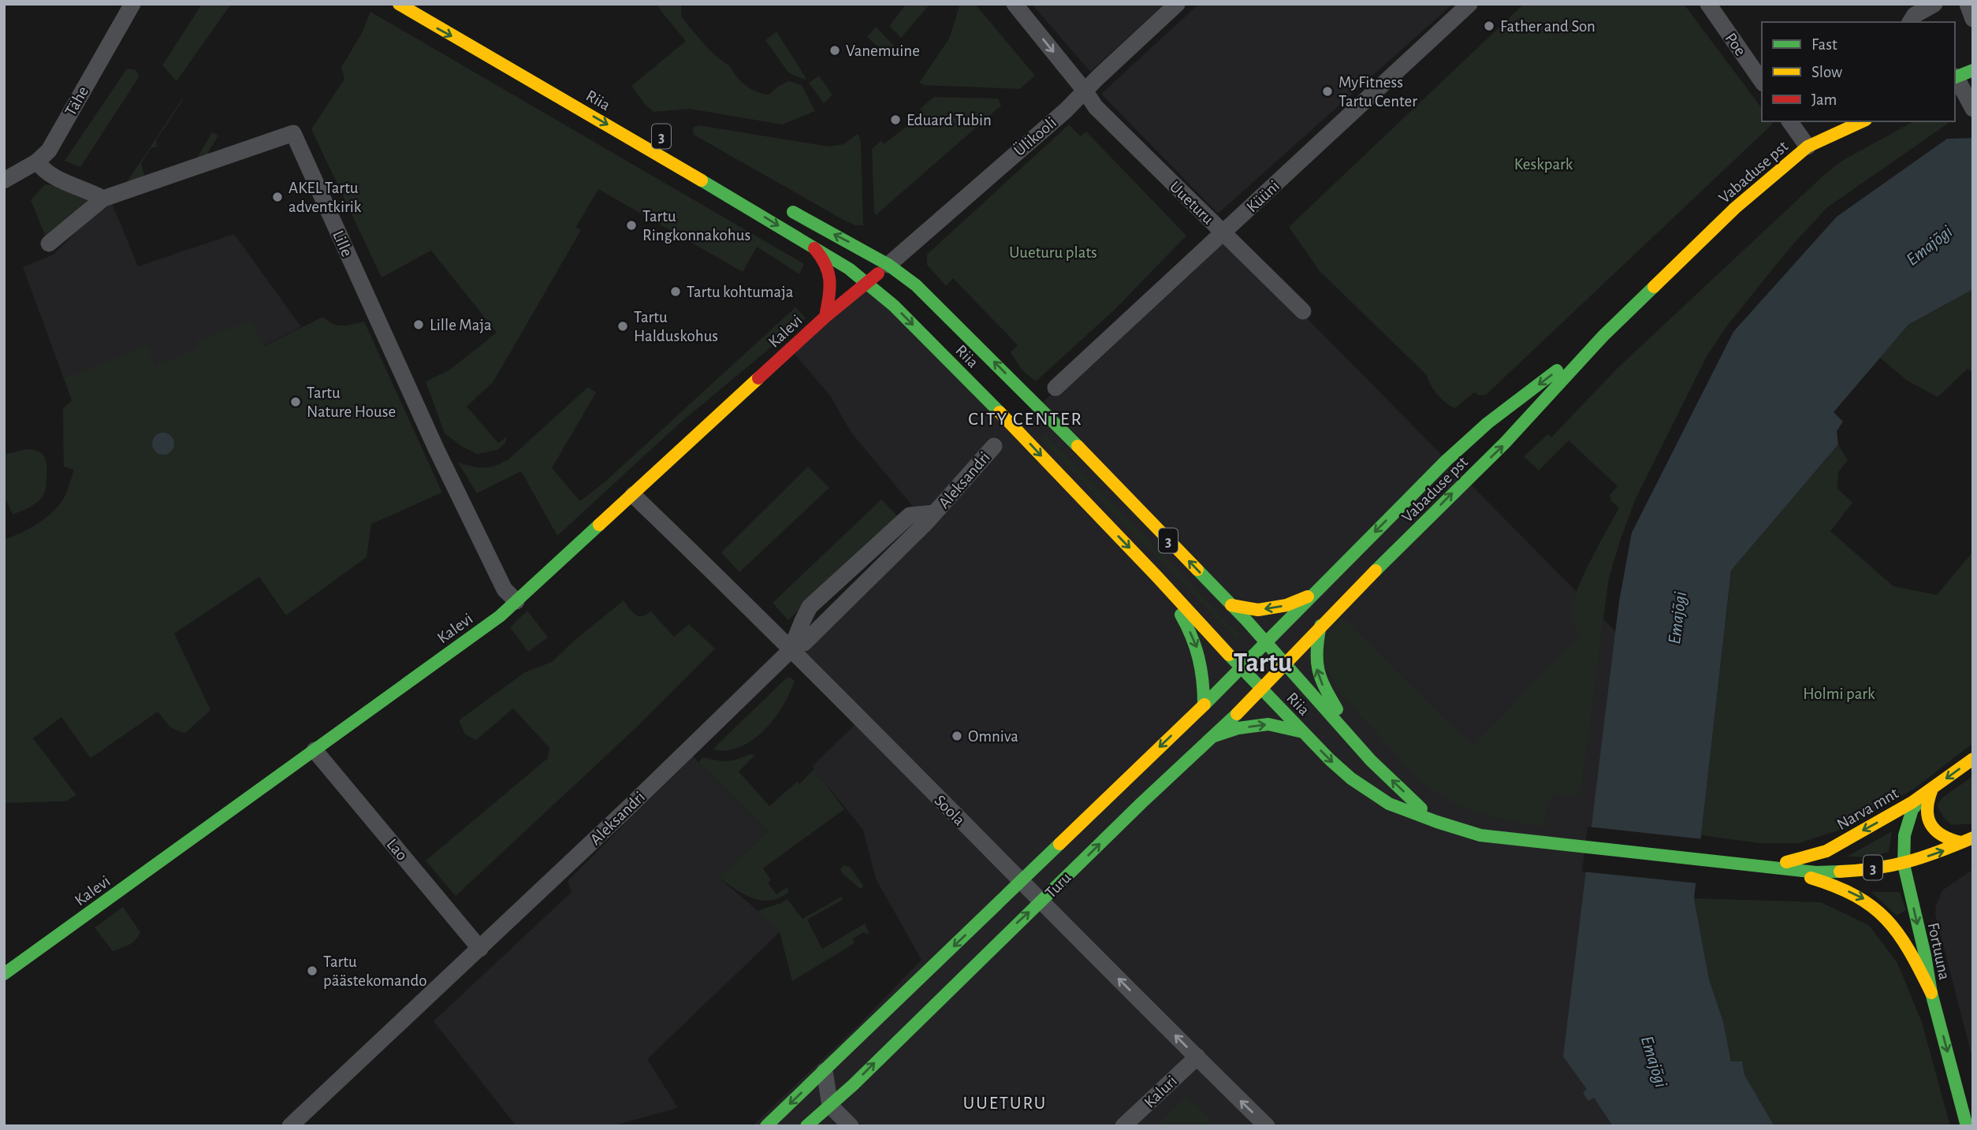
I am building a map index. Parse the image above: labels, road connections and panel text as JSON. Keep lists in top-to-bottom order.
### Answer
{
  "streets": {
    "main road": [
      "Riia",
      "3",
      "Vabaduse pst",
      "Kalevi",
      "Narva mnt",
      "Turu",
      "Fortuuna"
    ],
    "street": [
      "Poe",
      "Tähe",
      "Ülikooli",
      "Küüni",
      "Uueturu",
      "Lille",
      "Aleksandri",
      "Soola",
      "Lao",
      "Kaluri"
    ]
  },
  "crossings": [
    ["Riia", "Ülikooli"],
    ["Riia", "Vabaduse pst"],
    ["Riia", "Kalevi"],
    ["Riia", "Narva mnt"],
    ["Riia", "Turu"],
    ["Ülikooli", "Uueturu"],
    ["Ülikooli", "Kalevi"],
    ["Vabaduse pst", "Turu"],
    ["Küüni", "Uueturu"],
    ["Lille", "Kalevi"],
    ["Kalevi", "Soola"],
    ["Kalevi", "Lao"],
    ["Aleksandri", "Soola"],
    ["Aleksandri", "Lao"],
    ["Narva mnt", "Fortuuna"],
    ["Soola", "Turu"],
    ["Soola", "Kaluri"]
  ],
  "one_way": ["Soola", "Fortuuna"],
  "districts": ["CITY CENTER", "Tartu", "UUETURU"],
  "water": ["Emajõgi"],
  "parks": ["Keskpark", "Uueturu plats", "Holmi park"],
  "places": [
    "Father and Son",
    "Vanemuine",
    "MyFitness Tartu Center",
    "Eduard Tubin",
    "AKEL Tartu adventkirik",
    "Tartu Ringkonnakohus",
    "Tartu kohtumaja",
    "Lille Maja",
    "Tartu Halduskohus",
    "Tartu Nature House",
    "Omniva",
    "Tartu päästekomando"
  ],
  "legend": ["Fast", "Slow", "Jam"]
}
